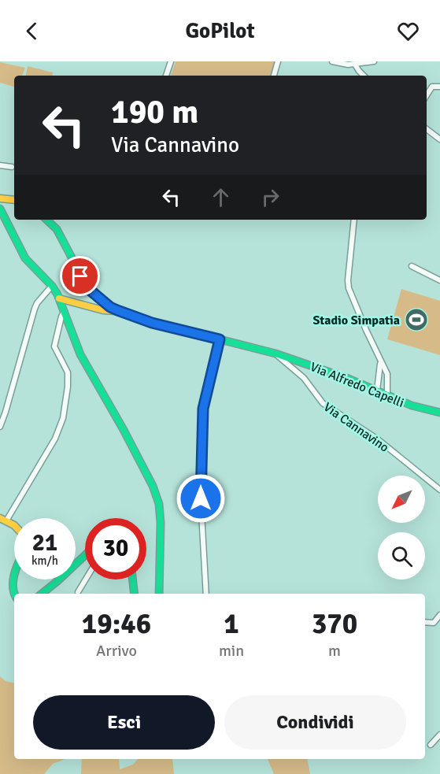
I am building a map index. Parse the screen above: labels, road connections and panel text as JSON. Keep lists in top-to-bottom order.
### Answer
{
  "streets": {
    "street": ["Via Alfredo Capelli", "Via Cannavino"]
  },
  "crossings": [
    ["Via Alfredo Capelli", "Via Cannavino"]
  ],
  "places": {
    "sports": ["Stadio Simpatia"]
  },
  "north": "bottom left",
  "page": {
    "header": "GoPilot",
    "turn": ["190 m", "Via Cannavino"],
    "speed": "21 km/h",
    "limit": "30",
    "eta": [
      "19:46",
      "Arrivo",
      "1",
      "min",
      "370",
      "m"
    ],
    "buttons": ["Esci", "Condividi"]
  }
}
